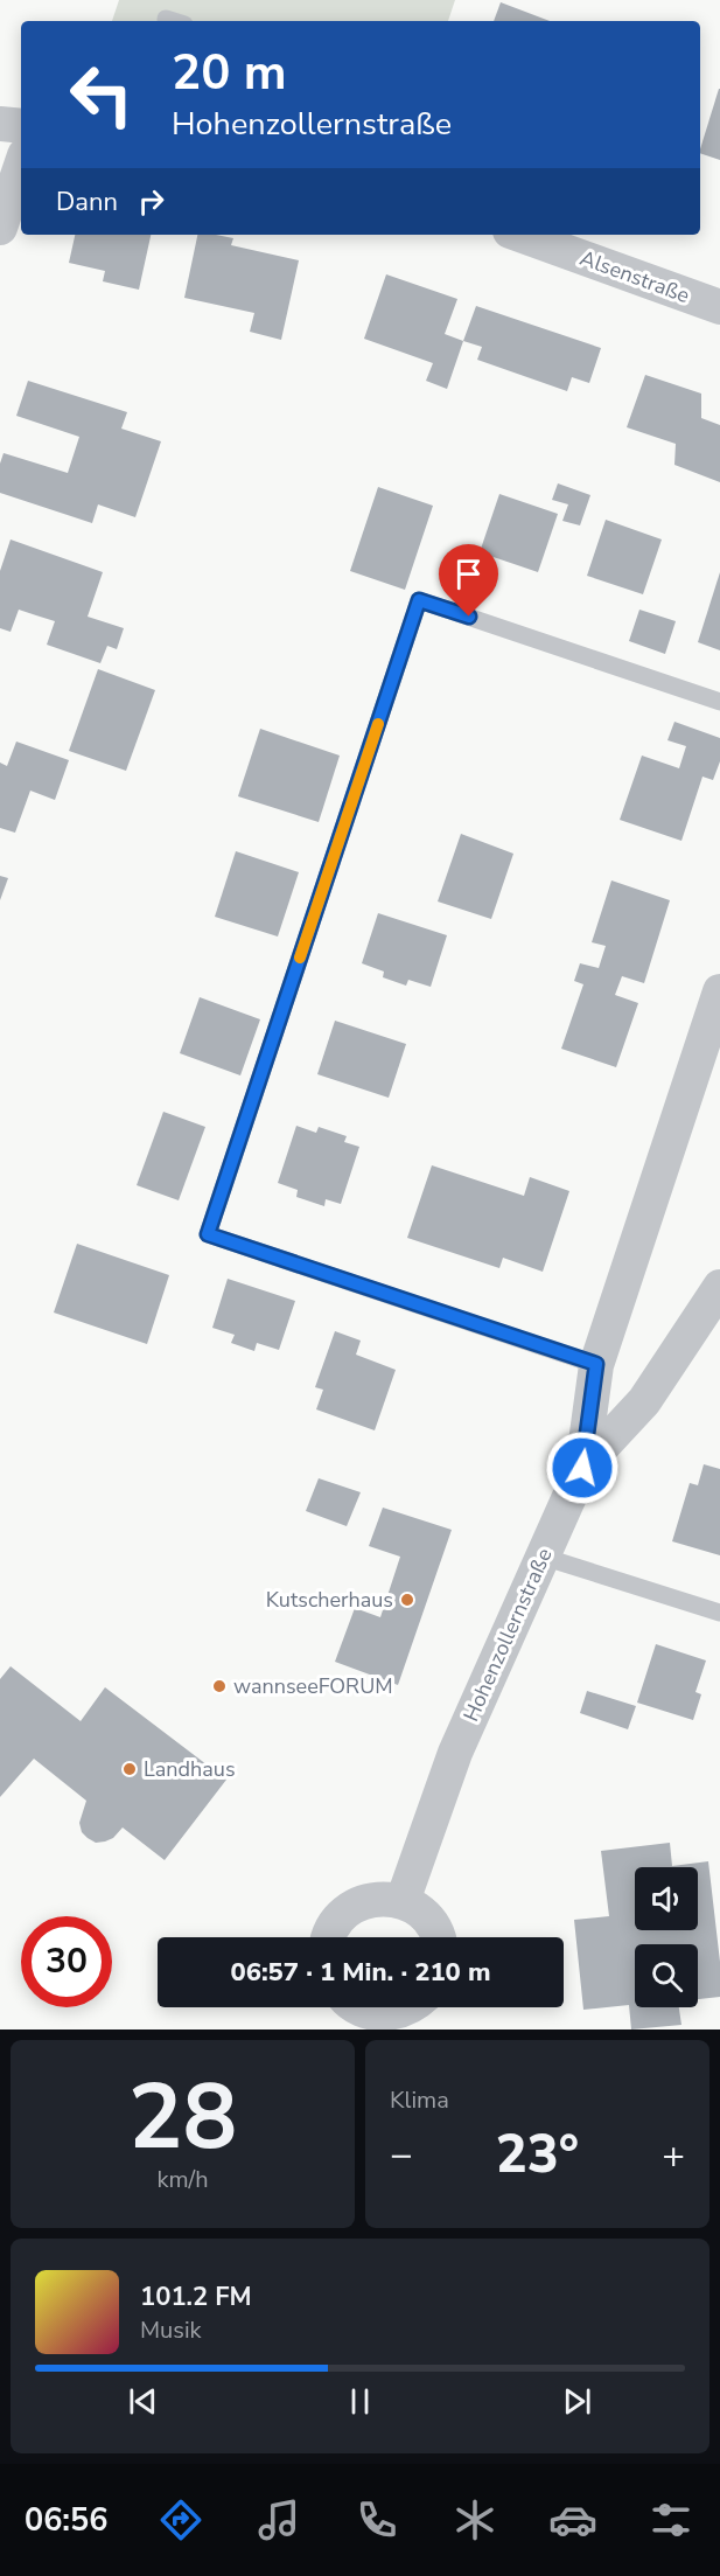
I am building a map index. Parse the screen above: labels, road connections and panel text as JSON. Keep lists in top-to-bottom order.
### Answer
{
  "streets": {
    "street": ["Alsenstraße", "Hohenzollernstraße"]
  },
  "places": ["Kutscherhaus", "wannseeFORUM", "Landhaus"],
  "page": {
    "turn": ["20 m", "Hohenzollernstraße"],
    "then": "Dann",
    "limit": "30",
    "trip": "06:57 · 1 Min. · 210 m",
    "tile": [
      ["28", "km/h"],
      "Klima"
    ],
    "heat": ["−", "23°", "+"],
    "song": ["101.2 FM", "Musik"],
    "tabs": "06:56"
  }
}
